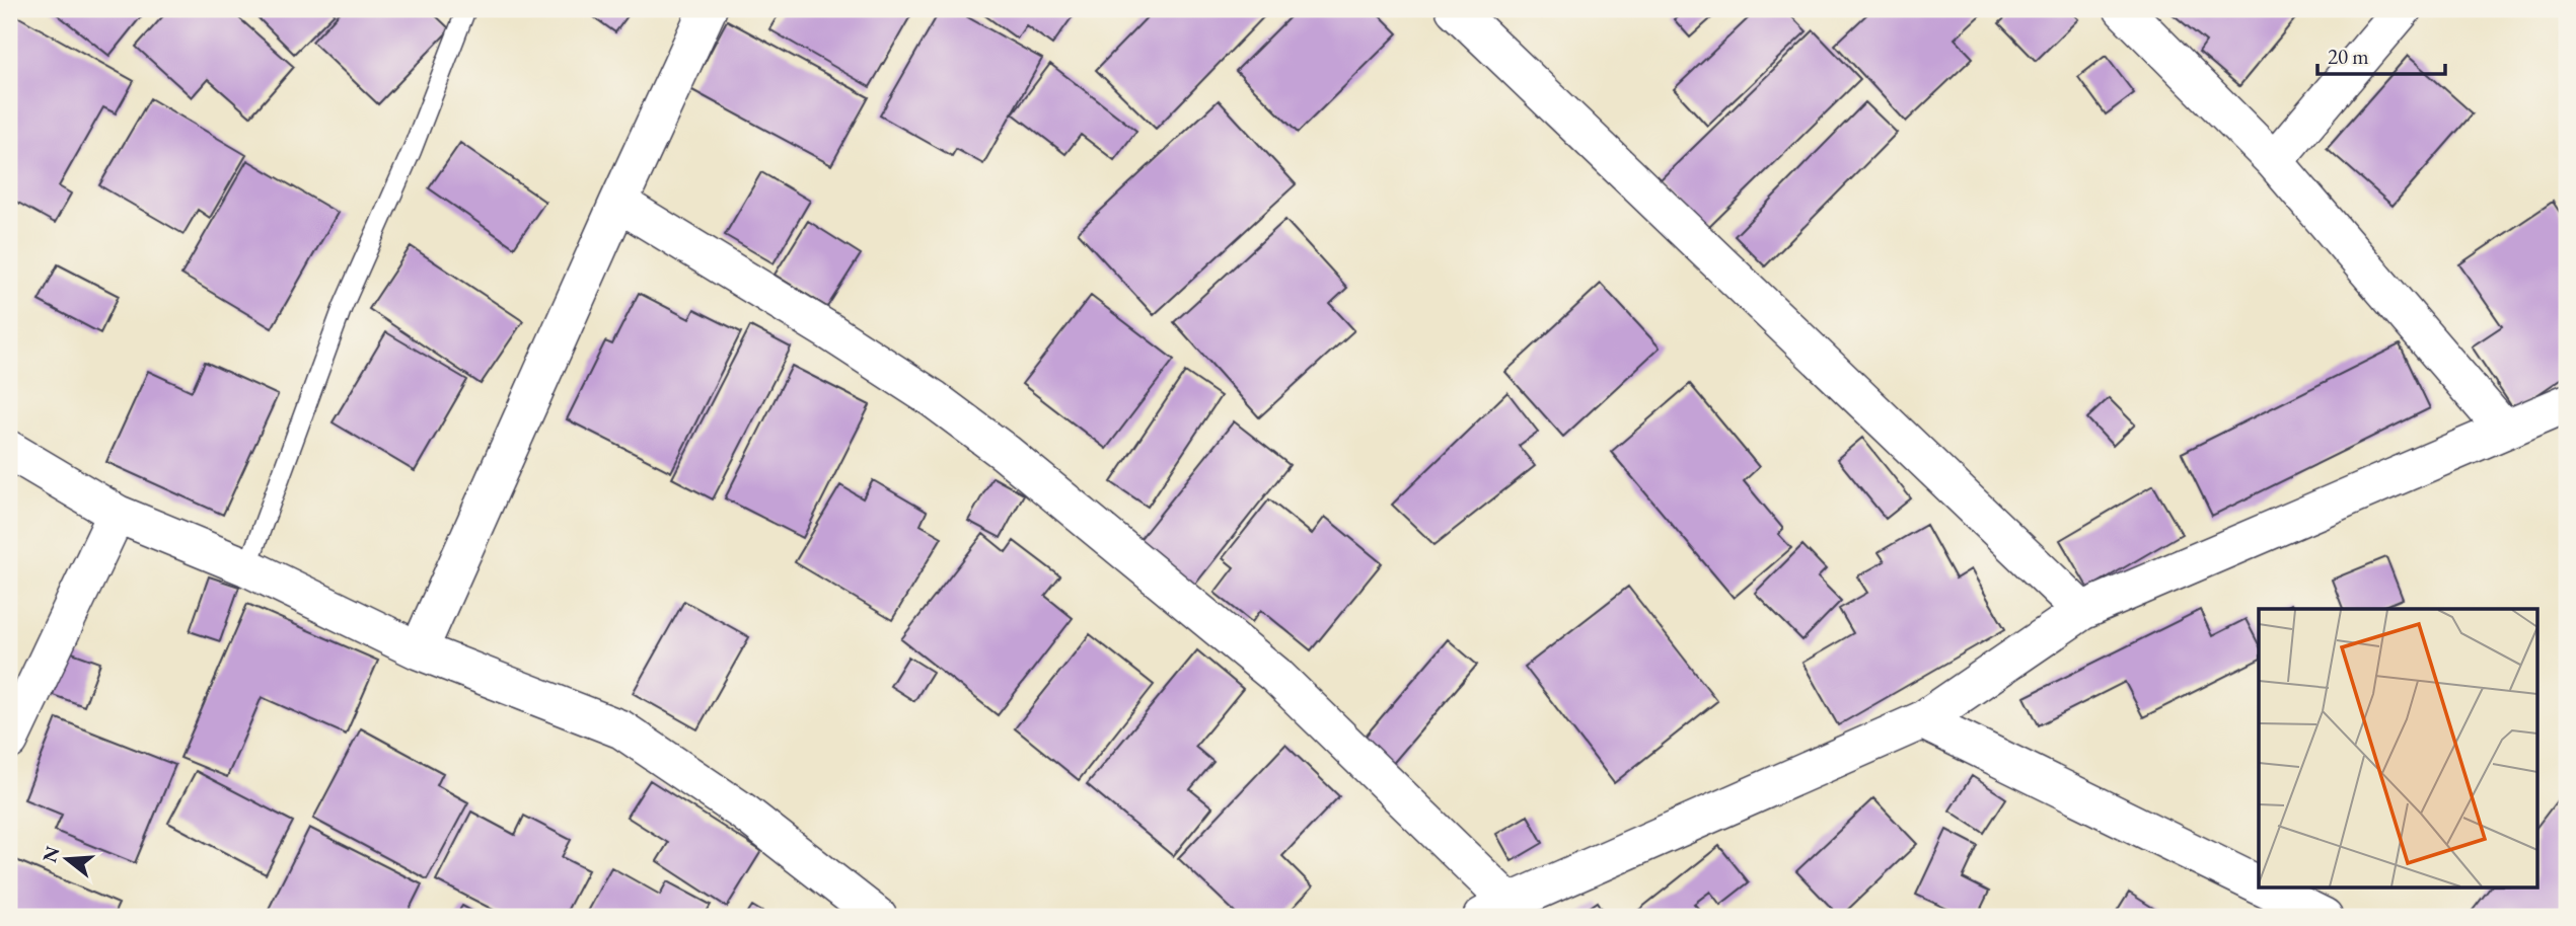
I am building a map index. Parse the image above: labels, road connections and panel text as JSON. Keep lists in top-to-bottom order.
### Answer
{
  "scale_bar": "20 m",
  "north": "left"
}
